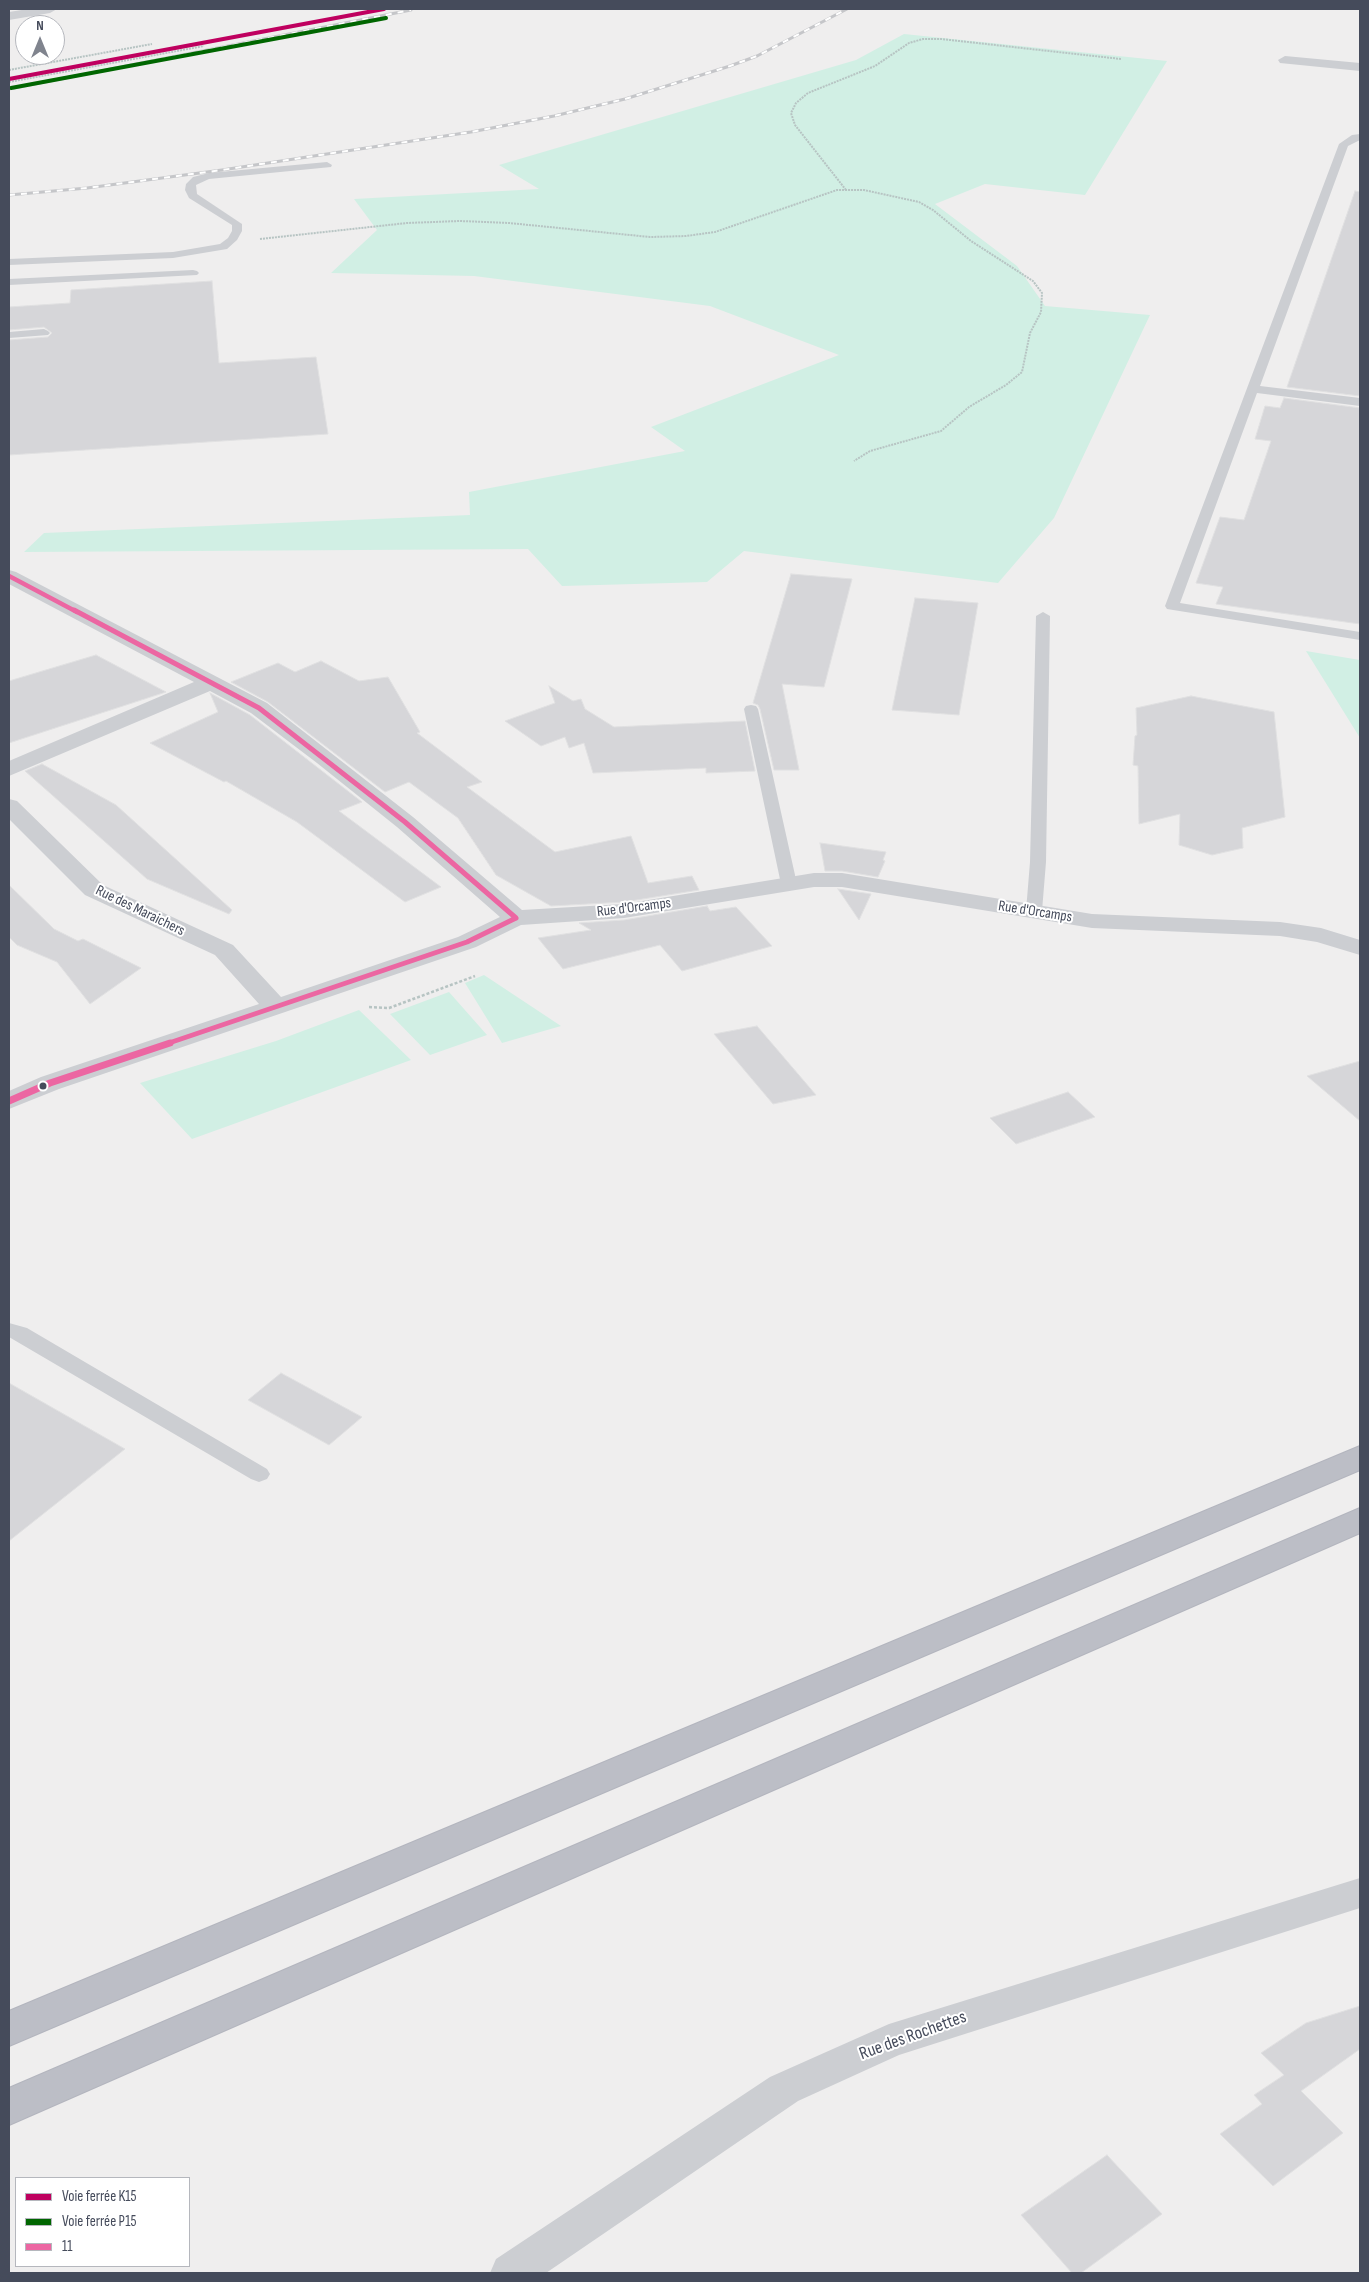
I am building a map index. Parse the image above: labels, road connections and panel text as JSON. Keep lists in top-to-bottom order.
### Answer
{
  "streets": {
    "street": ["Rue d'Orcamps", "Rue des Maraichers", "Rue des Rochettes"]
  },
  "lines": ["rail line K15", "rail line P15", "transit line 11"],
  "legend": ["Voie ferrée K15", "Voie ferrée P15", "11"],
  "north": "top"
}
